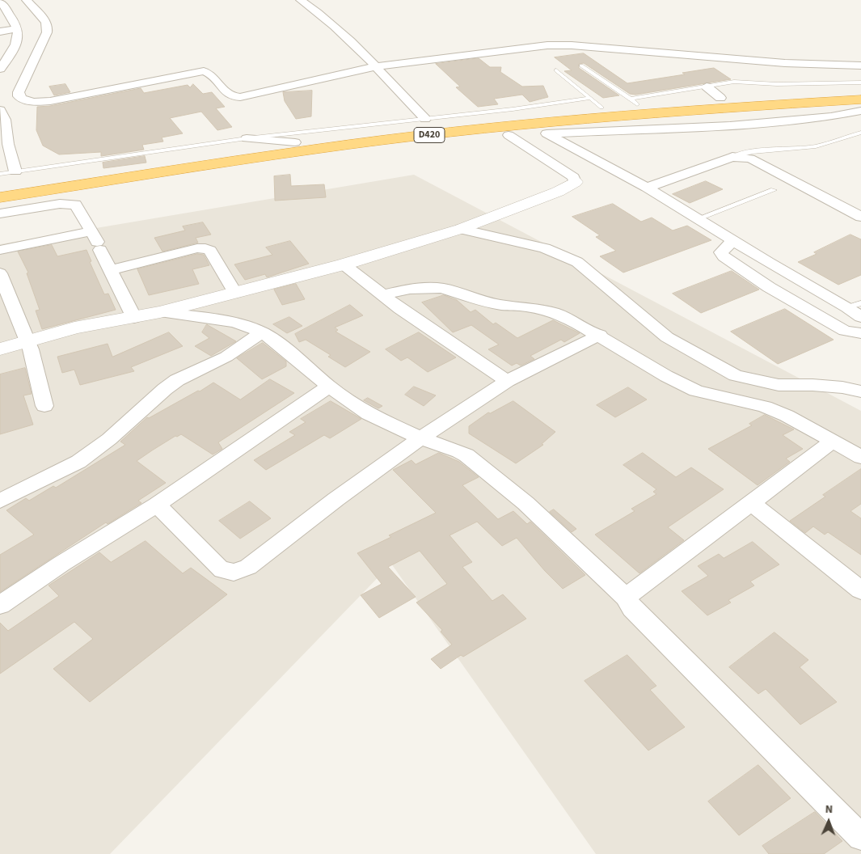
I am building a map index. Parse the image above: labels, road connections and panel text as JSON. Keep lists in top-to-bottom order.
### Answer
{
  "streets": {
    "highway": ["D420"]
  },
  "north": "top"
}
